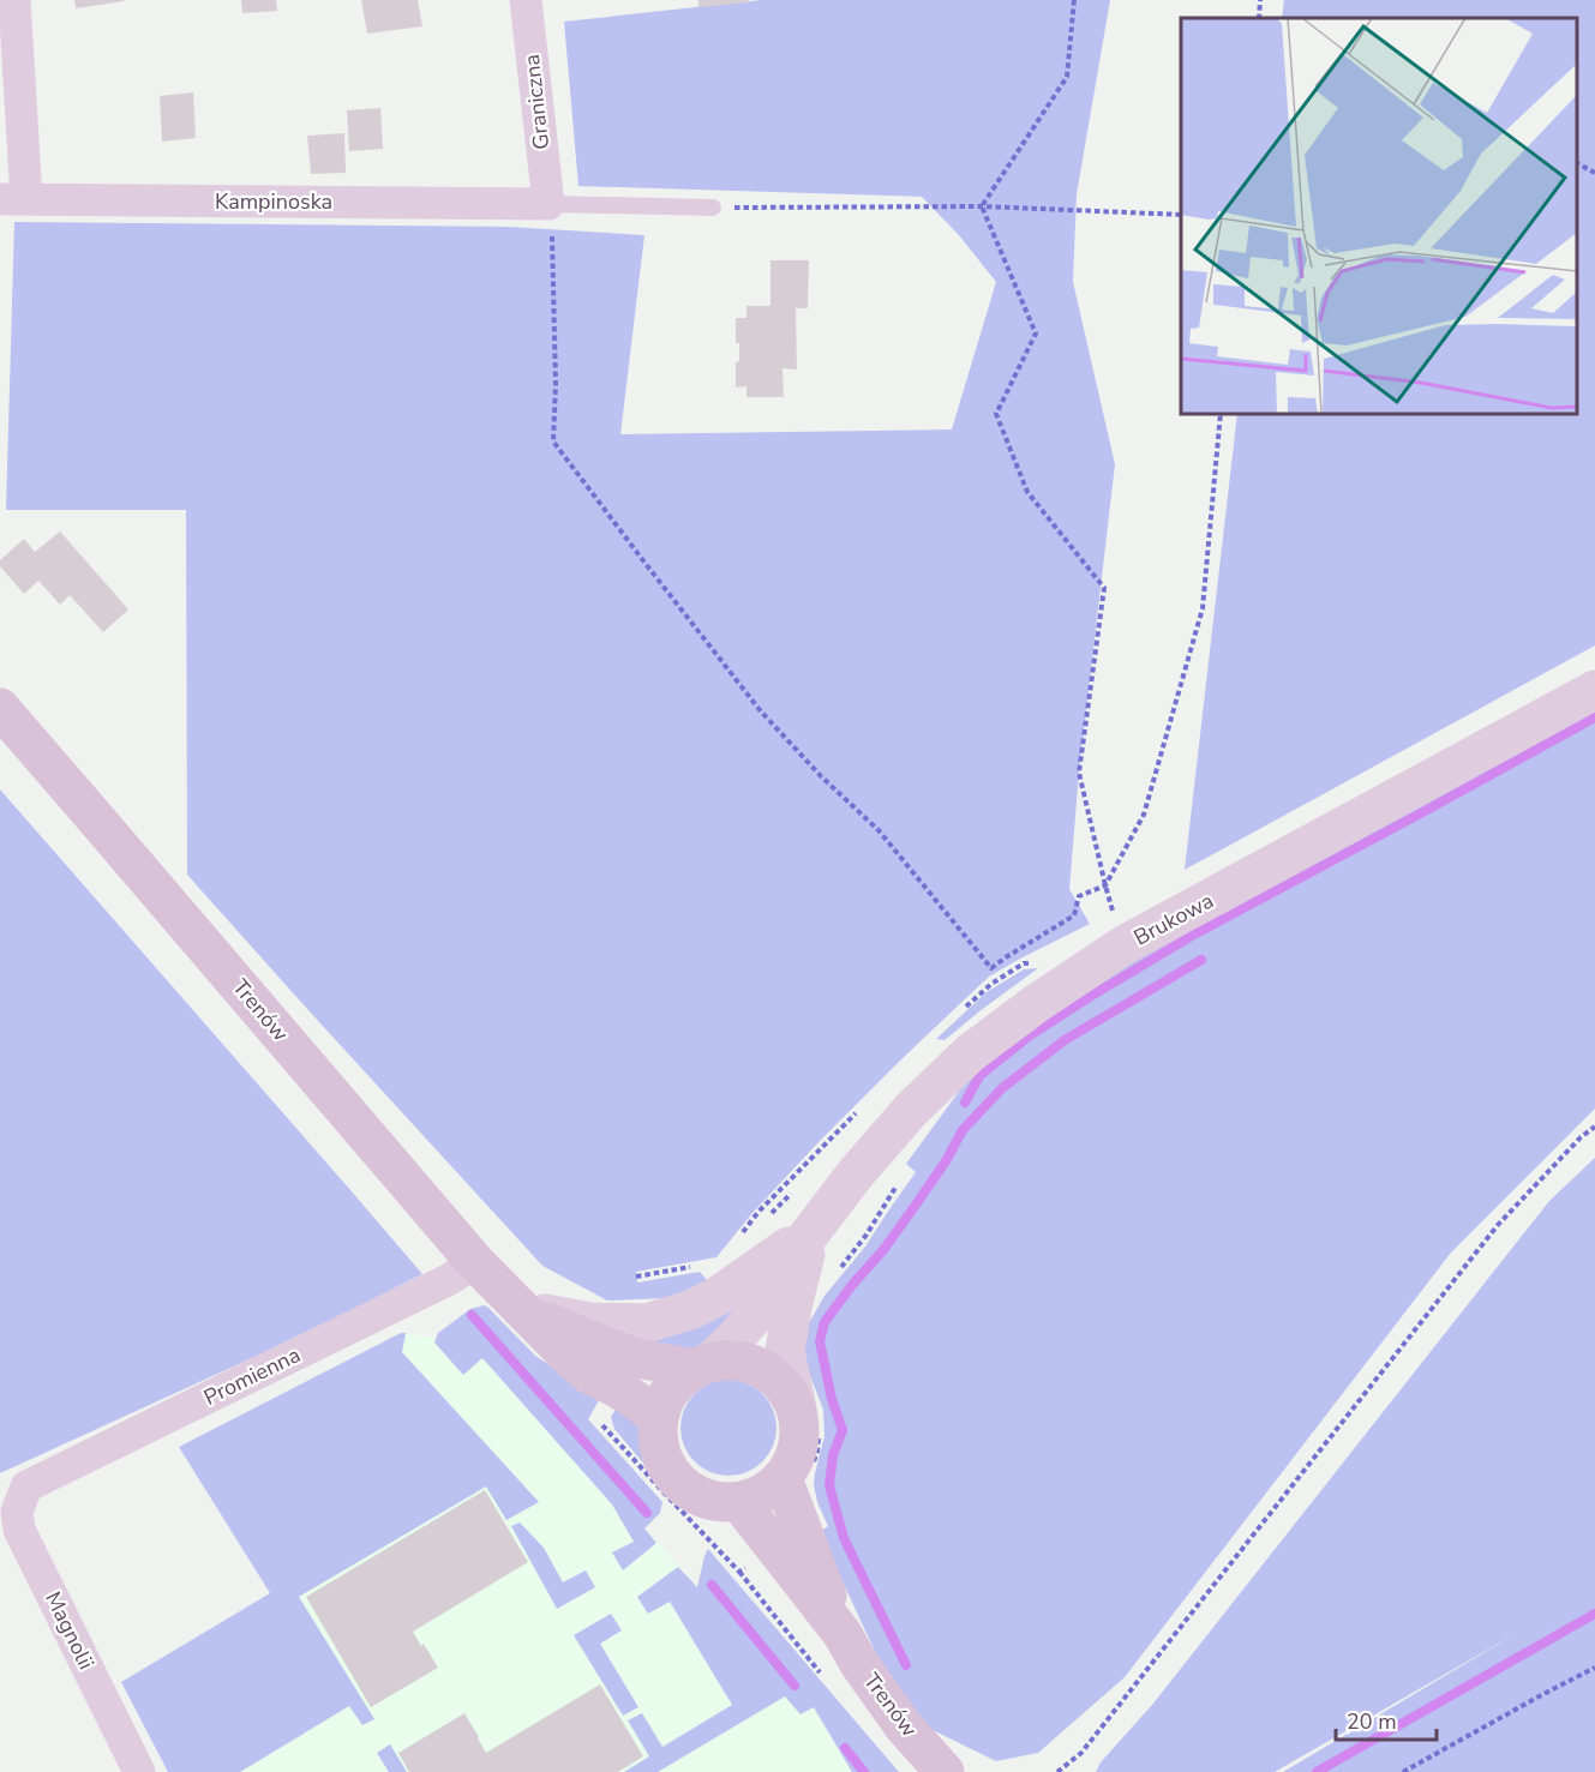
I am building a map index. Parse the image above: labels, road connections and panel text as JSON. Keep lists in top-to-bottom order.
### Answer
{
  "streets": {
    "main road": ["Trenów"],
    "street": [
      "Graniczna",
      "Kampinoska",
      "Brukowa",
      "Promienna",
      "Magnolii"
    ]
  },
  "crossings": [
    ["Graniczna", "Kampinoska"],
    ["Brukowa", "Trenów"],
    ["Trenów", "Promienna"],
    ["Promienna", "Magnolii"]
  ],
  "scale_bar": "20 m"
}
